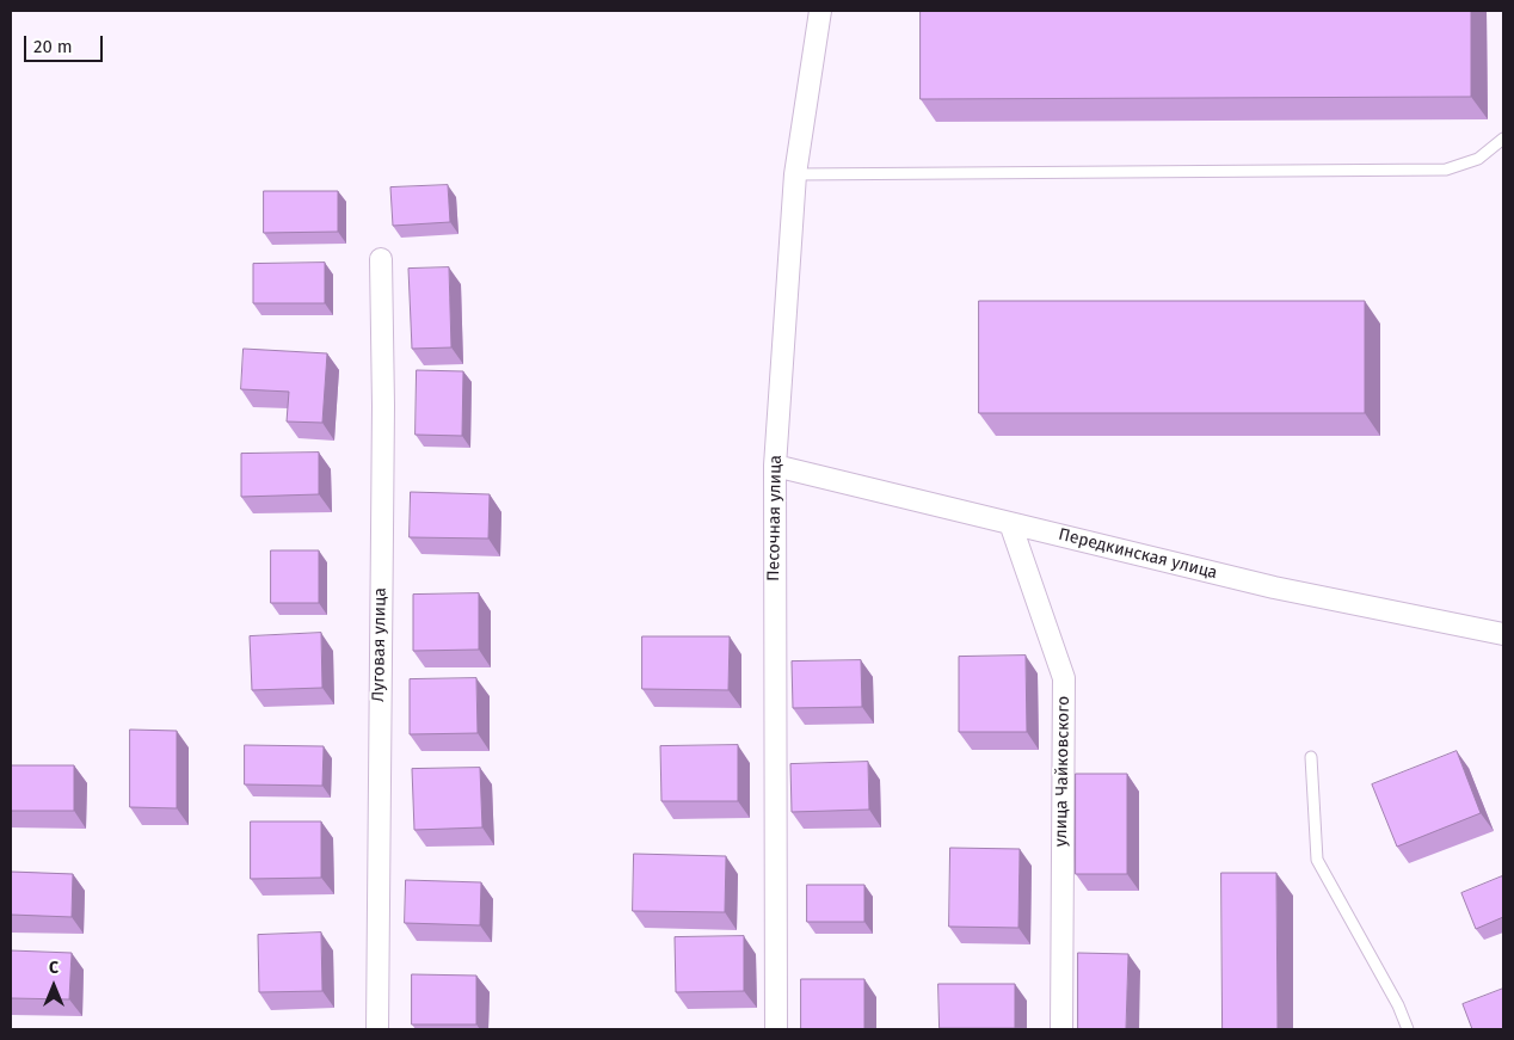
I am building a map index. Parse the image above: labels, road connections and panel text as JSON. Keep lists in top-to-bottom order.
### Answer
{
  "streets": {
    "street": [
      "Песочная улица",
      "Передкинская улица",
      "Луговая улица",
      "улица Чайковского"
    ]
  },
  "crossings": [
    ["Песочная улица", "Передкинская улица"],
    ["Передкинская улица", "улица Чайковского"]
  ],
  "scale_bar": "20 m",
  "north": "top"
}
